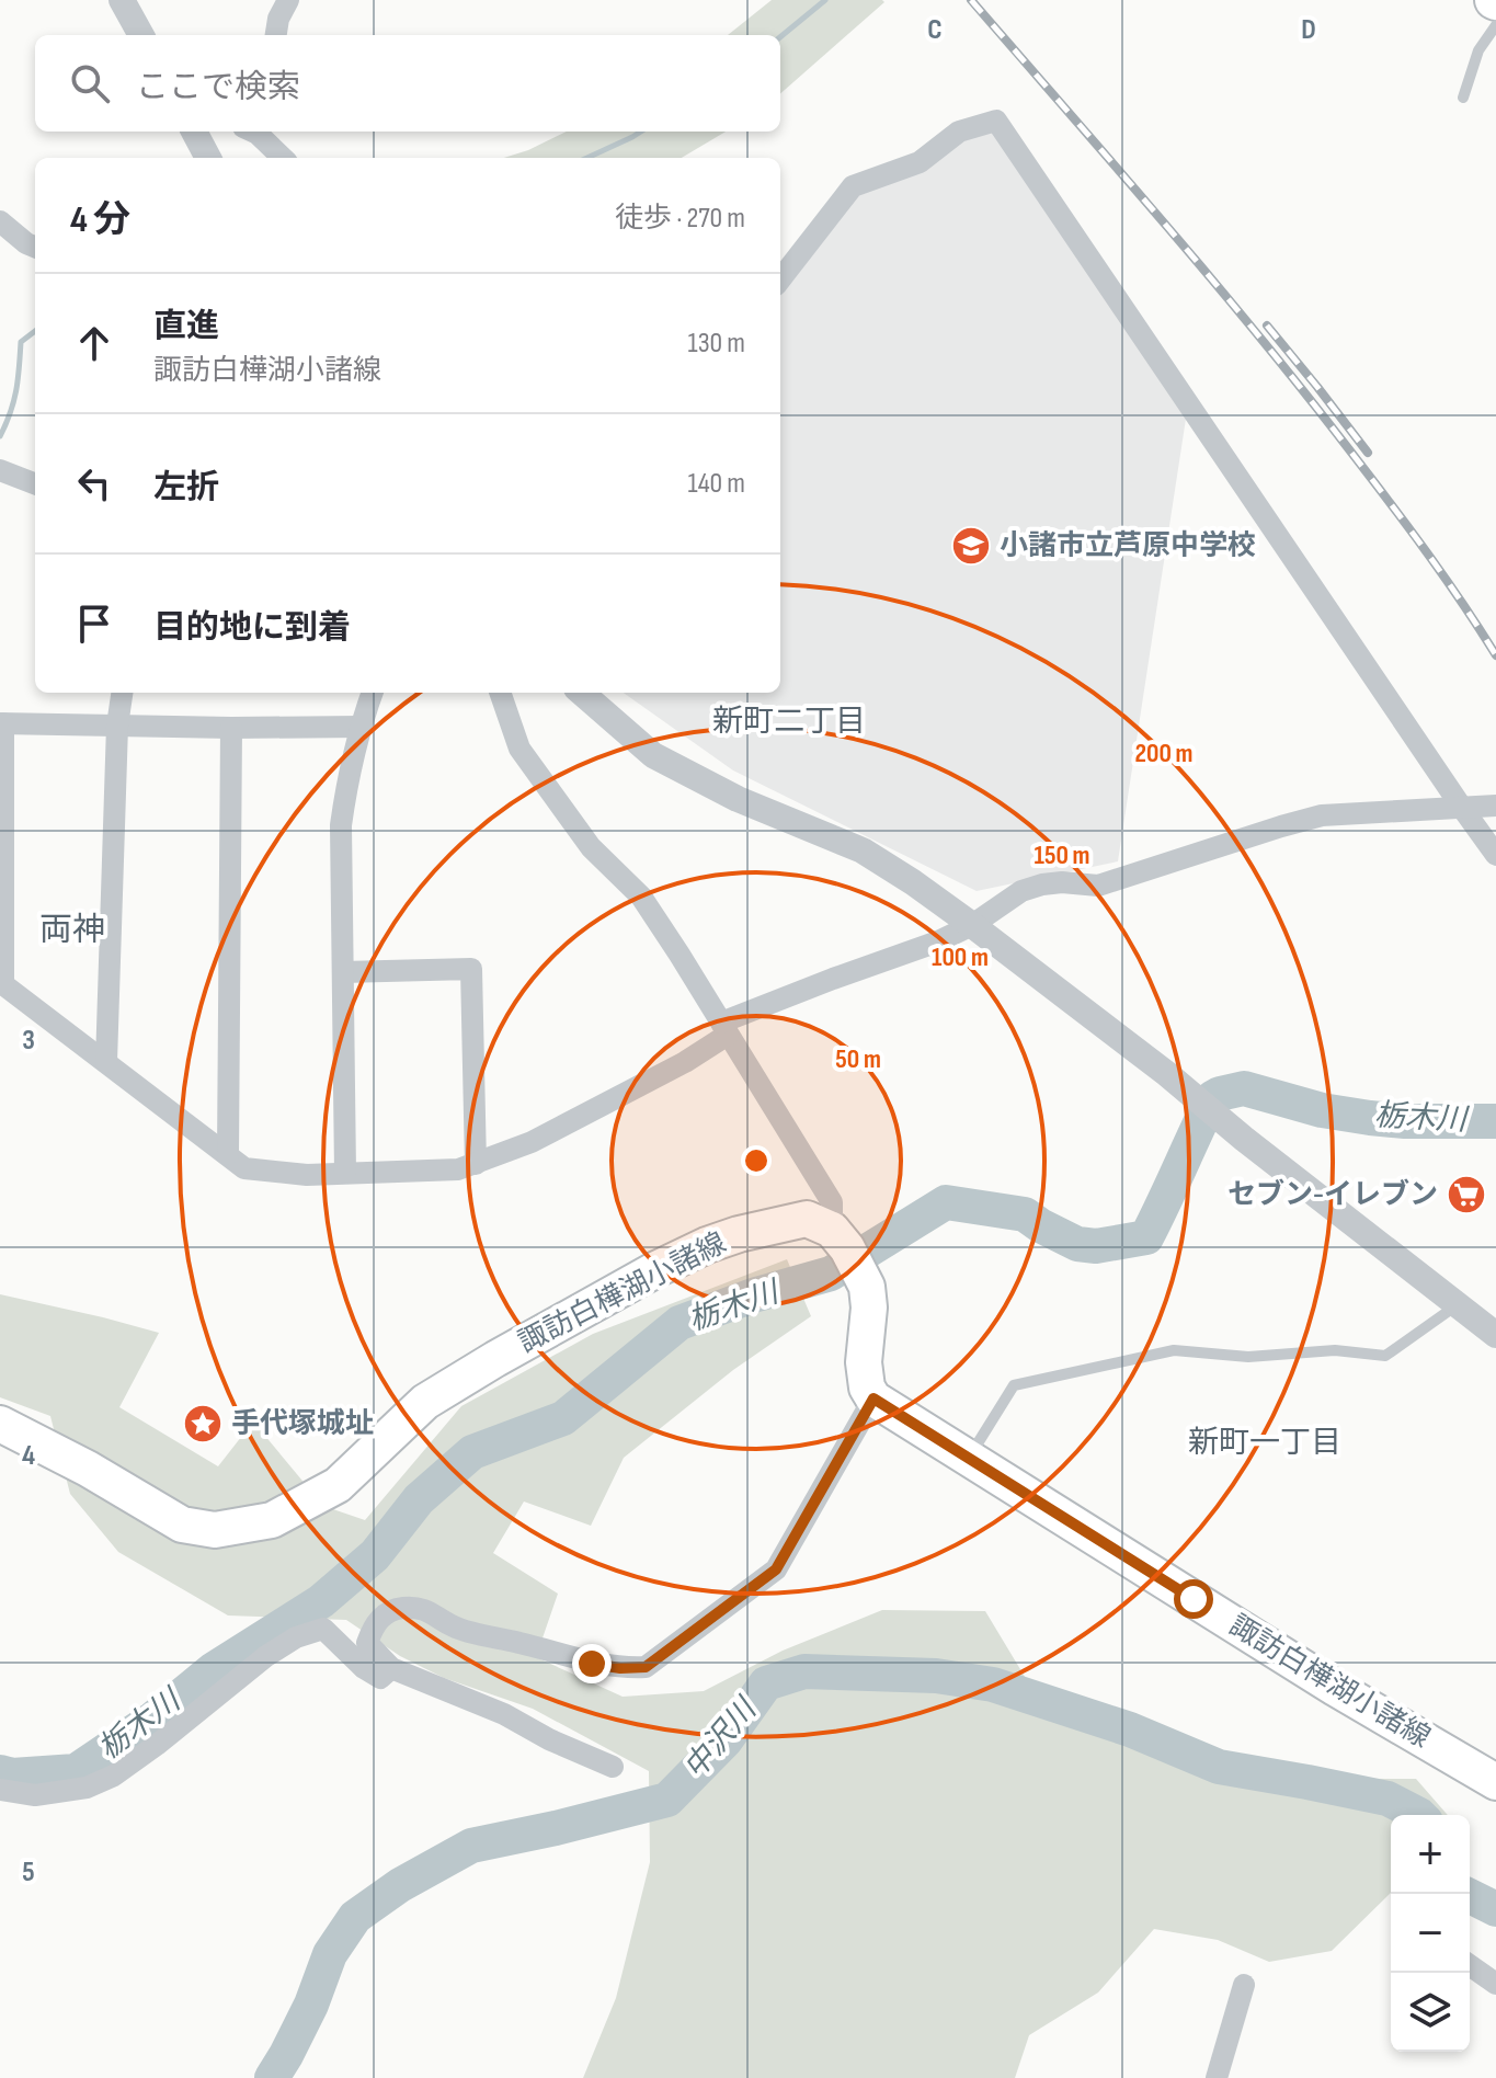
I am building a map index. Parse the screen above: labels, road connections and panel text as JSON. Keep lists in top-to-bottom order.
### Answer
{
  "streets": {
    "main road": ["諏訪白樺湖小諸線"]
  },
  "districts": ["新町二丁目", "両神", "新町一丁目"],
  "water": ["栃木川", "中沢川"],
  "places": {
    "school or university": ["小諸市立芦原中学校"],
    "supermarket": ["セブン-イレブン"],
    "place": ["手代塚城址"]
  },
  "page": {
    "search": "ここで検索",
    "heading": ["4 分", "徒歩 · 270 m"],
    "list": [
      ["直進", "諏訪白樺湖小諸線", "130 m"],
      ["左折", "140 m"],
      "目的地に到着"
    ],
    "map_buttons": ["+", "−"]
  },
  "grid": {
    "columns": ["C", "D"],
    "rows": ["3", "4", "5"]
  },
  "rings": [
    "200 m",
    "150 m",
    "100 m",
    "50 m"
  ]
}
